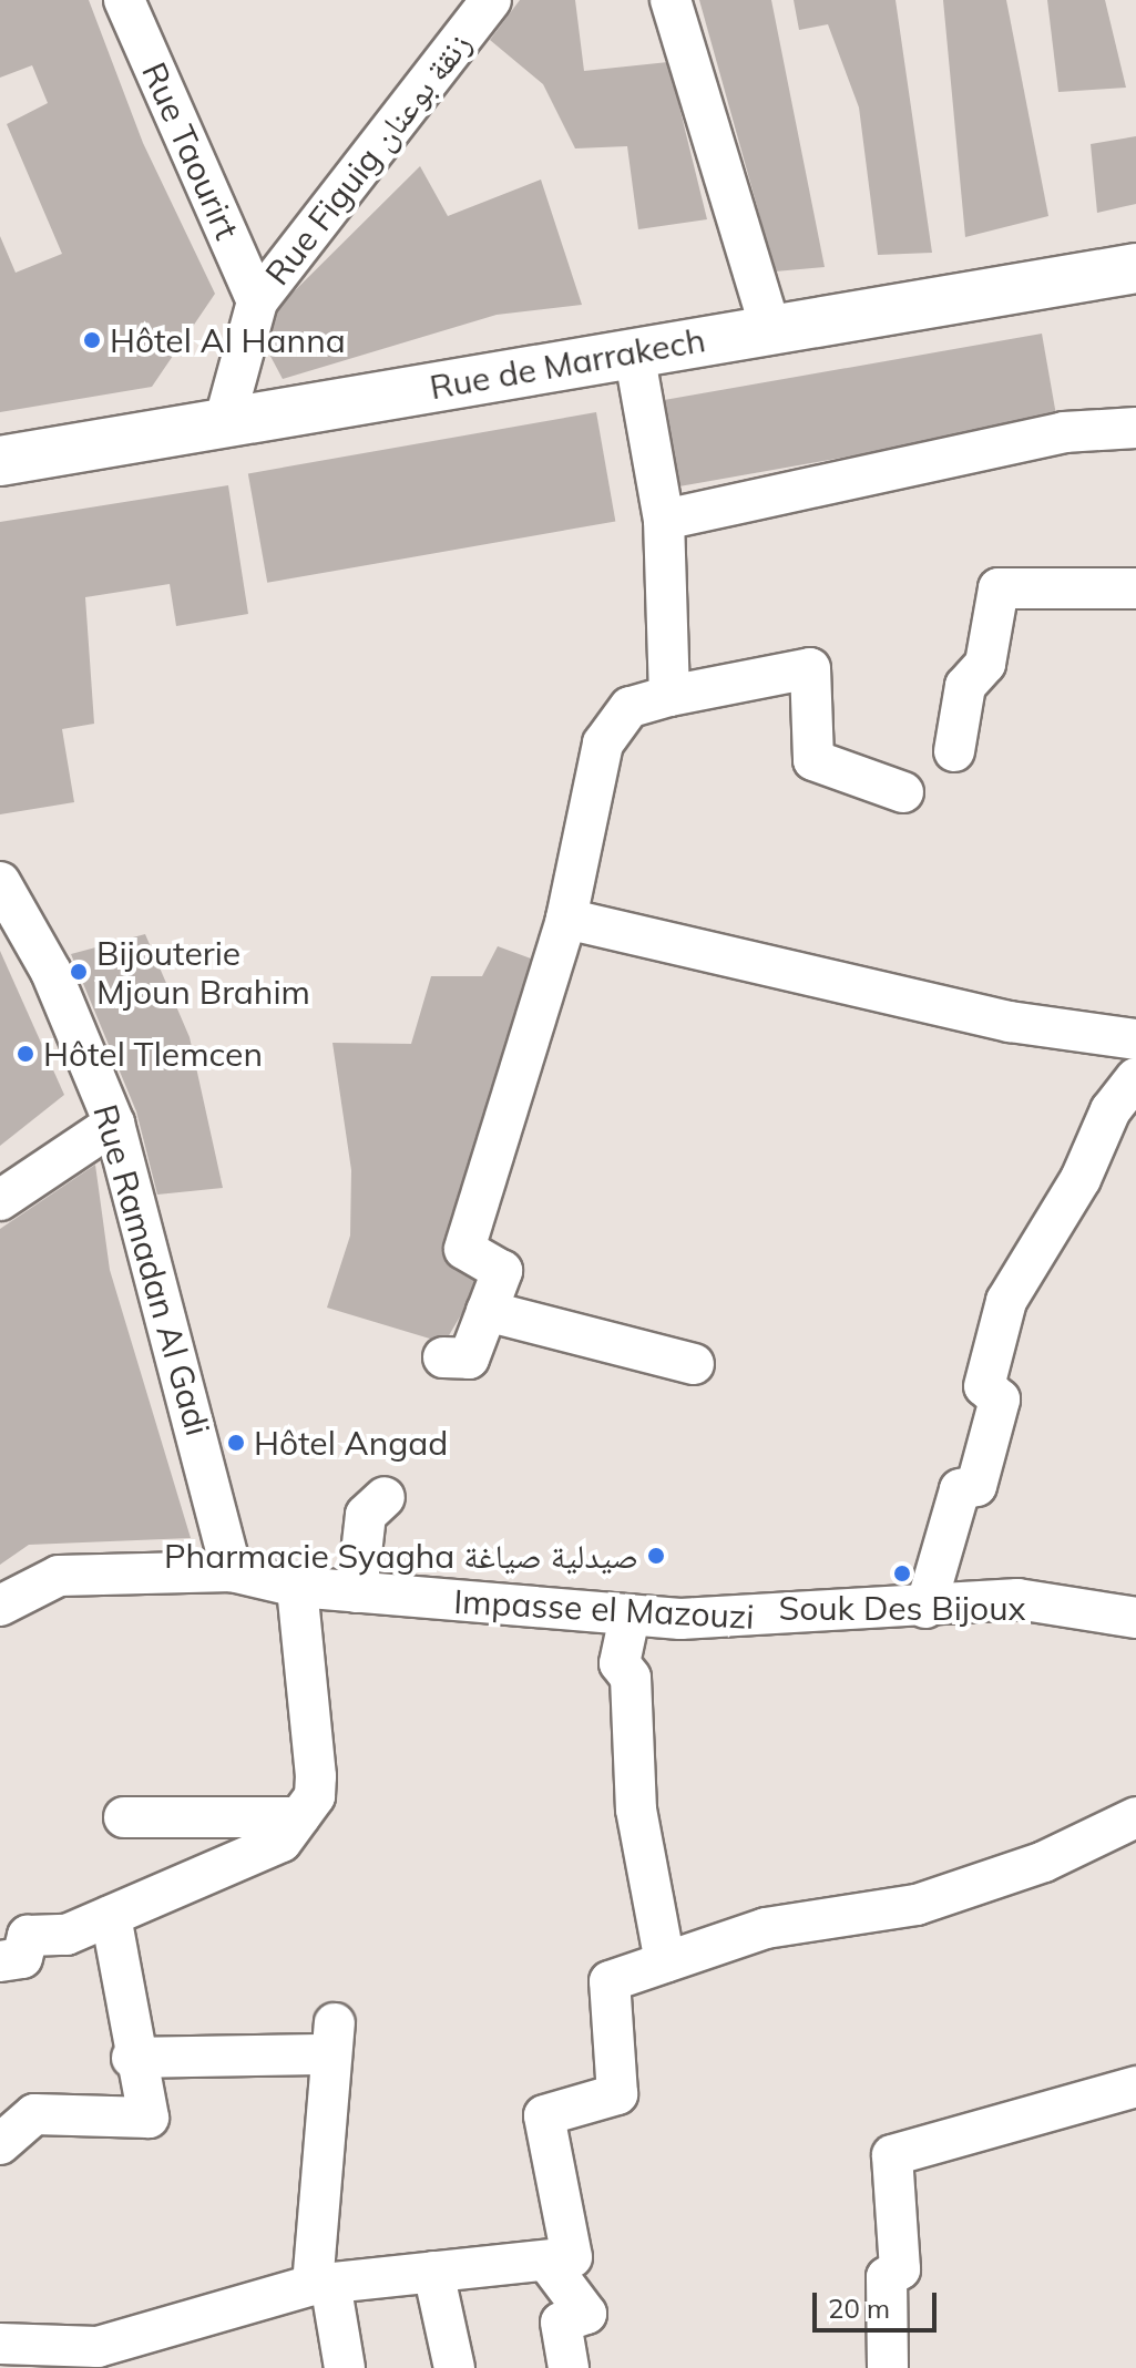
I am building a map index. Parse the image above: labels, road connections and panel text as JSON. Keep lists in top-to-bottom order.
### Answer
{
  "streets": {
    "main road": ["Rue de Marrakech"],
    "street": [
      "Rue Taourirt",
      "Rue Figuig زنقة بوعنان",
      "Rue Ramadan Al Gadi",
      "Impasse el Mazouzi"
    ]
  },
  "crossings": [
    ["Rue Taourirt", "Rue Figuig زنقة بوعنان"],
    ["Rue Figuig زنقة بوعنان", "Rue de Marrakech"],
    ["Rue Ramadan Al Gadi", "Impasse el Mazouzi"]
  ],
  "places": [
    "Hôtel Al Hanna",
    "Bijouterie Mjoun Brahim",
    "Hôtel Tlemcen",
    "Hôtel Angad",
    "Pharmacie Syagha صيدلية صياغة",
    "Souk Des Bijoux"
  ],
  "scale_bar": "20 m"
}
